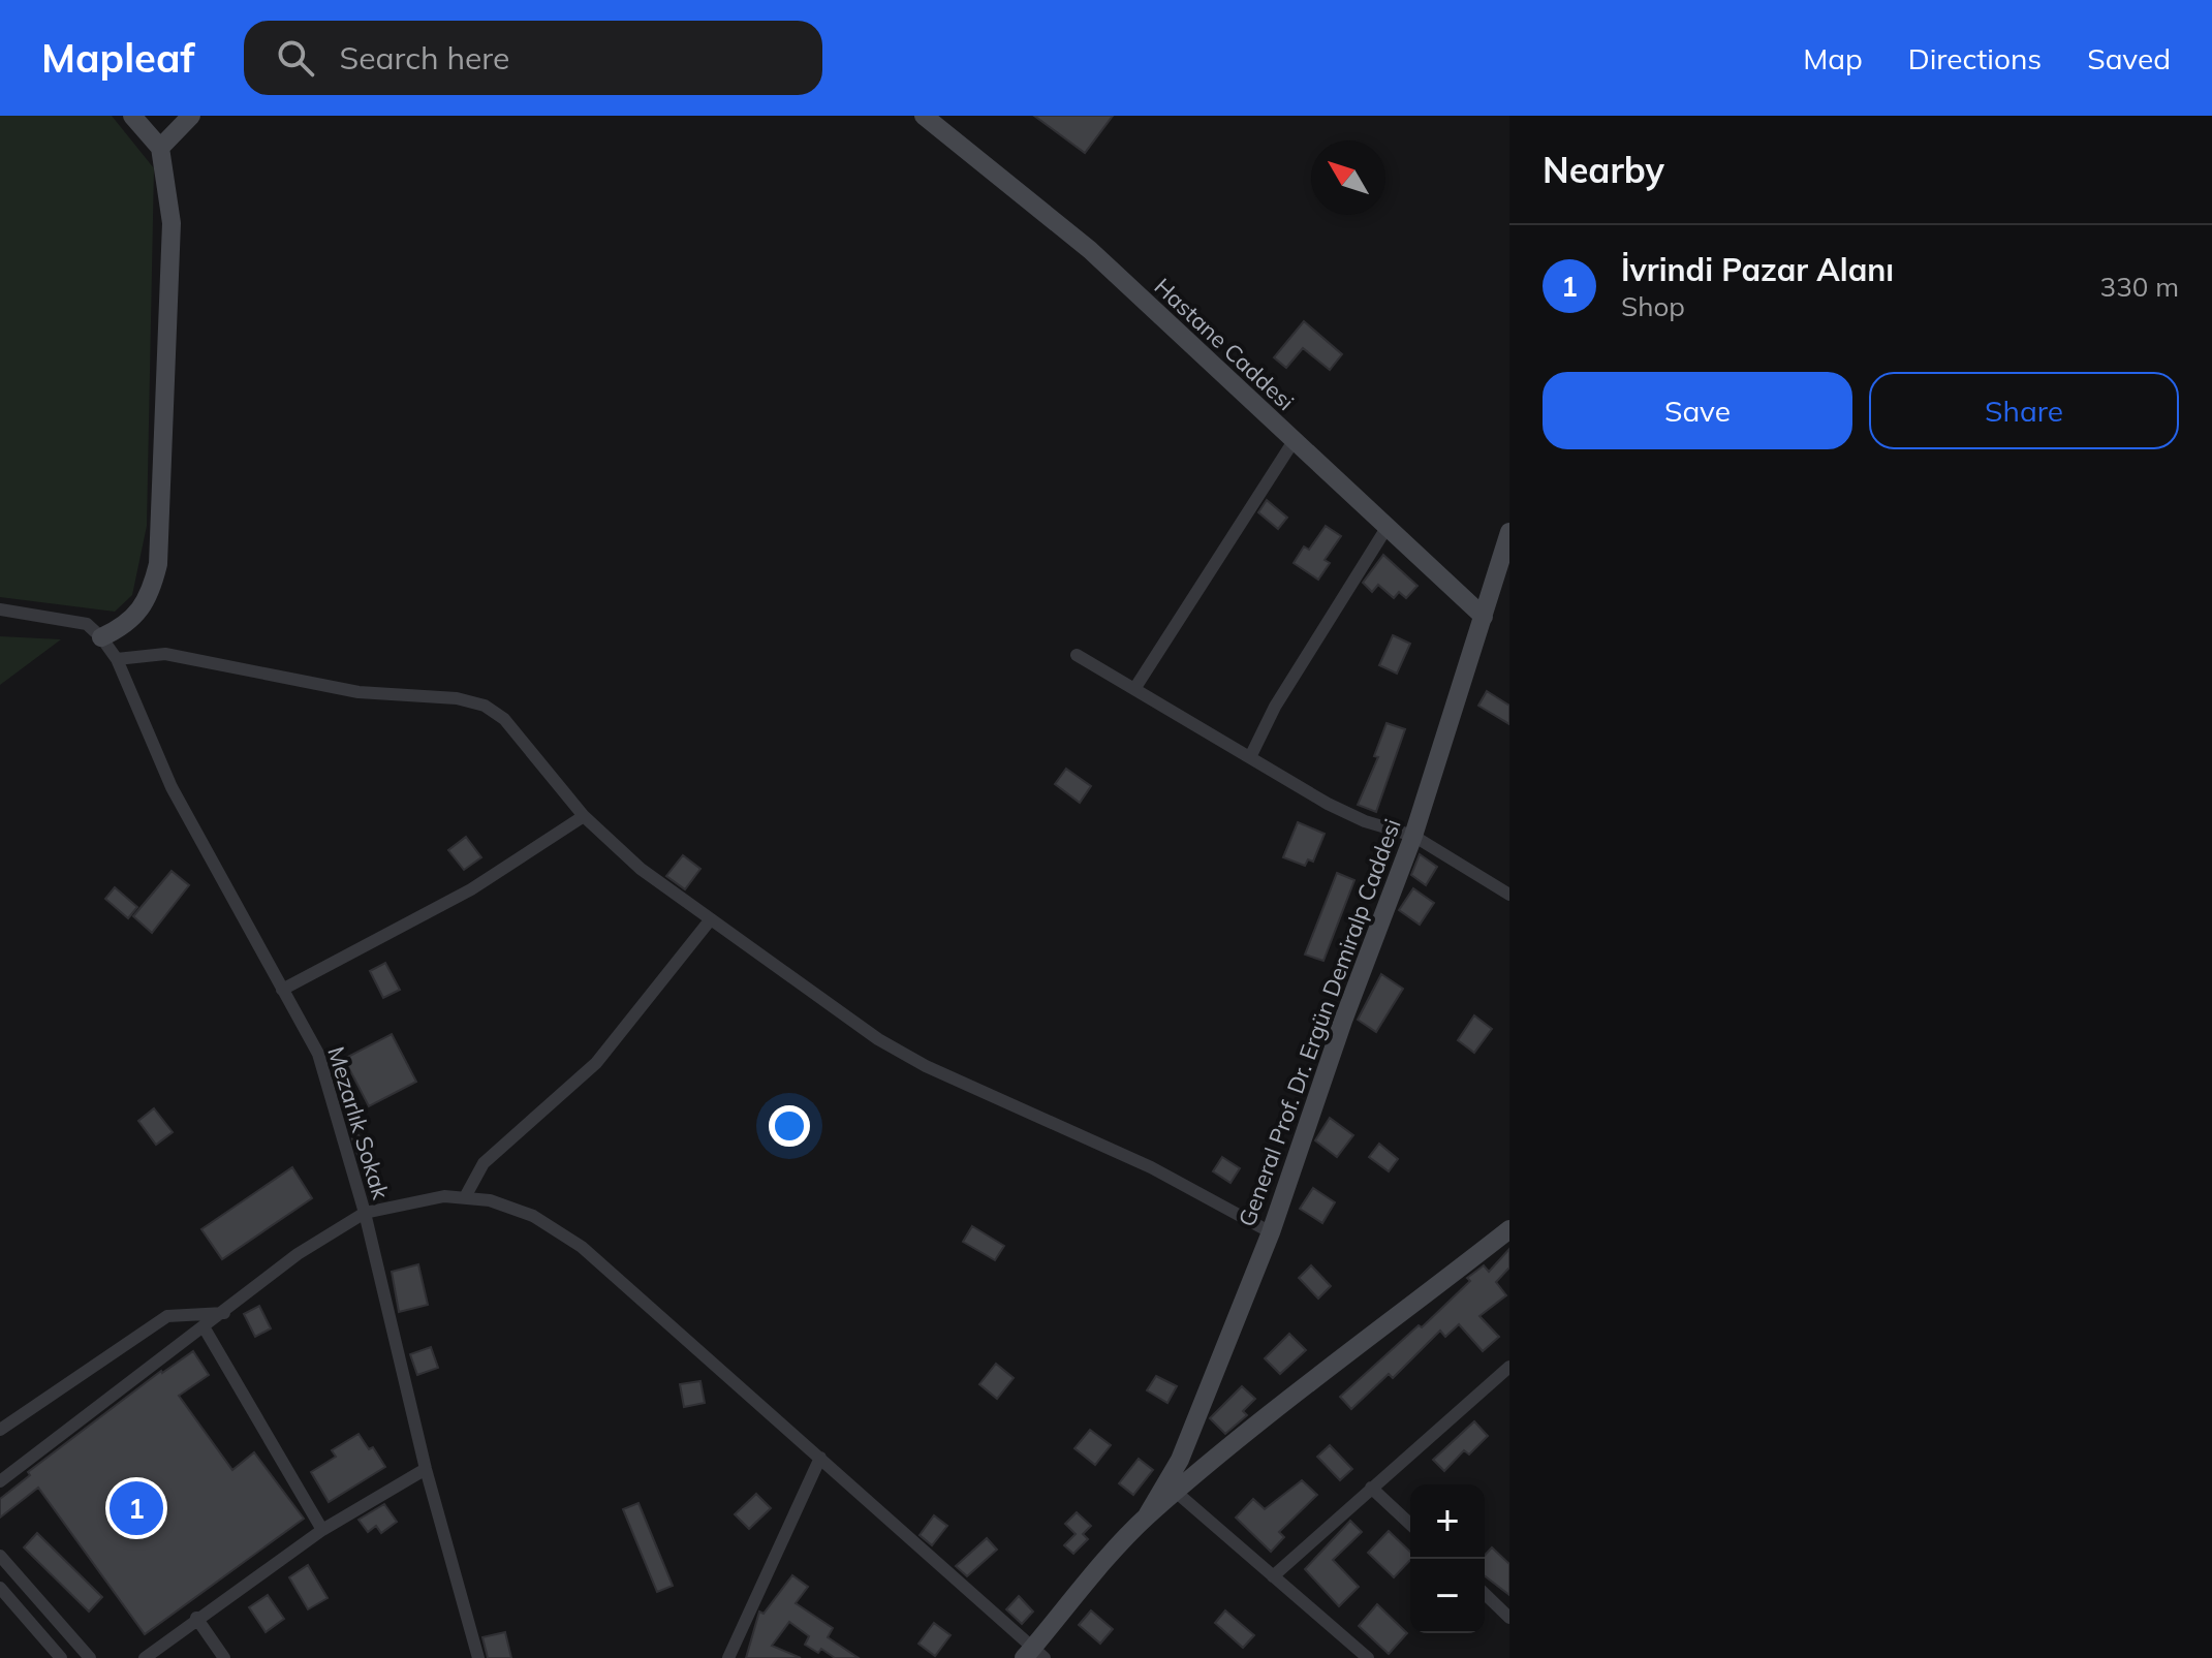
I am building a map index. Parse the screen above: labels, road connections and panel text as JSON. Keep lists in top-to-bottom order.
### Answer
{
  "streets": {
    "street": ["Hastane Caddesi", "General Prof. Dr. Ergün Demiralp Caddesi", "Mezarlık Sokak"]
  },
  "crossings": [
    ["Hastane Caddesi", "General Prof. Dr. Ergün Demiralp Caddesi"]
  ],
  "north": "top left",
  "page": {
    "header": "Mapleaf",
    "search": "Search here",
    "nav": ["Map", "Directions", "Saved"],
    "heading": "Nearby",
    "list": [
      {
        "mark": "1",
        "name": "İvrindi Pazar Alanı",
        "note": "Shop",
        "value": "330 m"
      }
    ],
    "buttons": ["Save", "Share"],
    "pins": "1",
    "map_buttons": ["+", "−"]
  }
}
